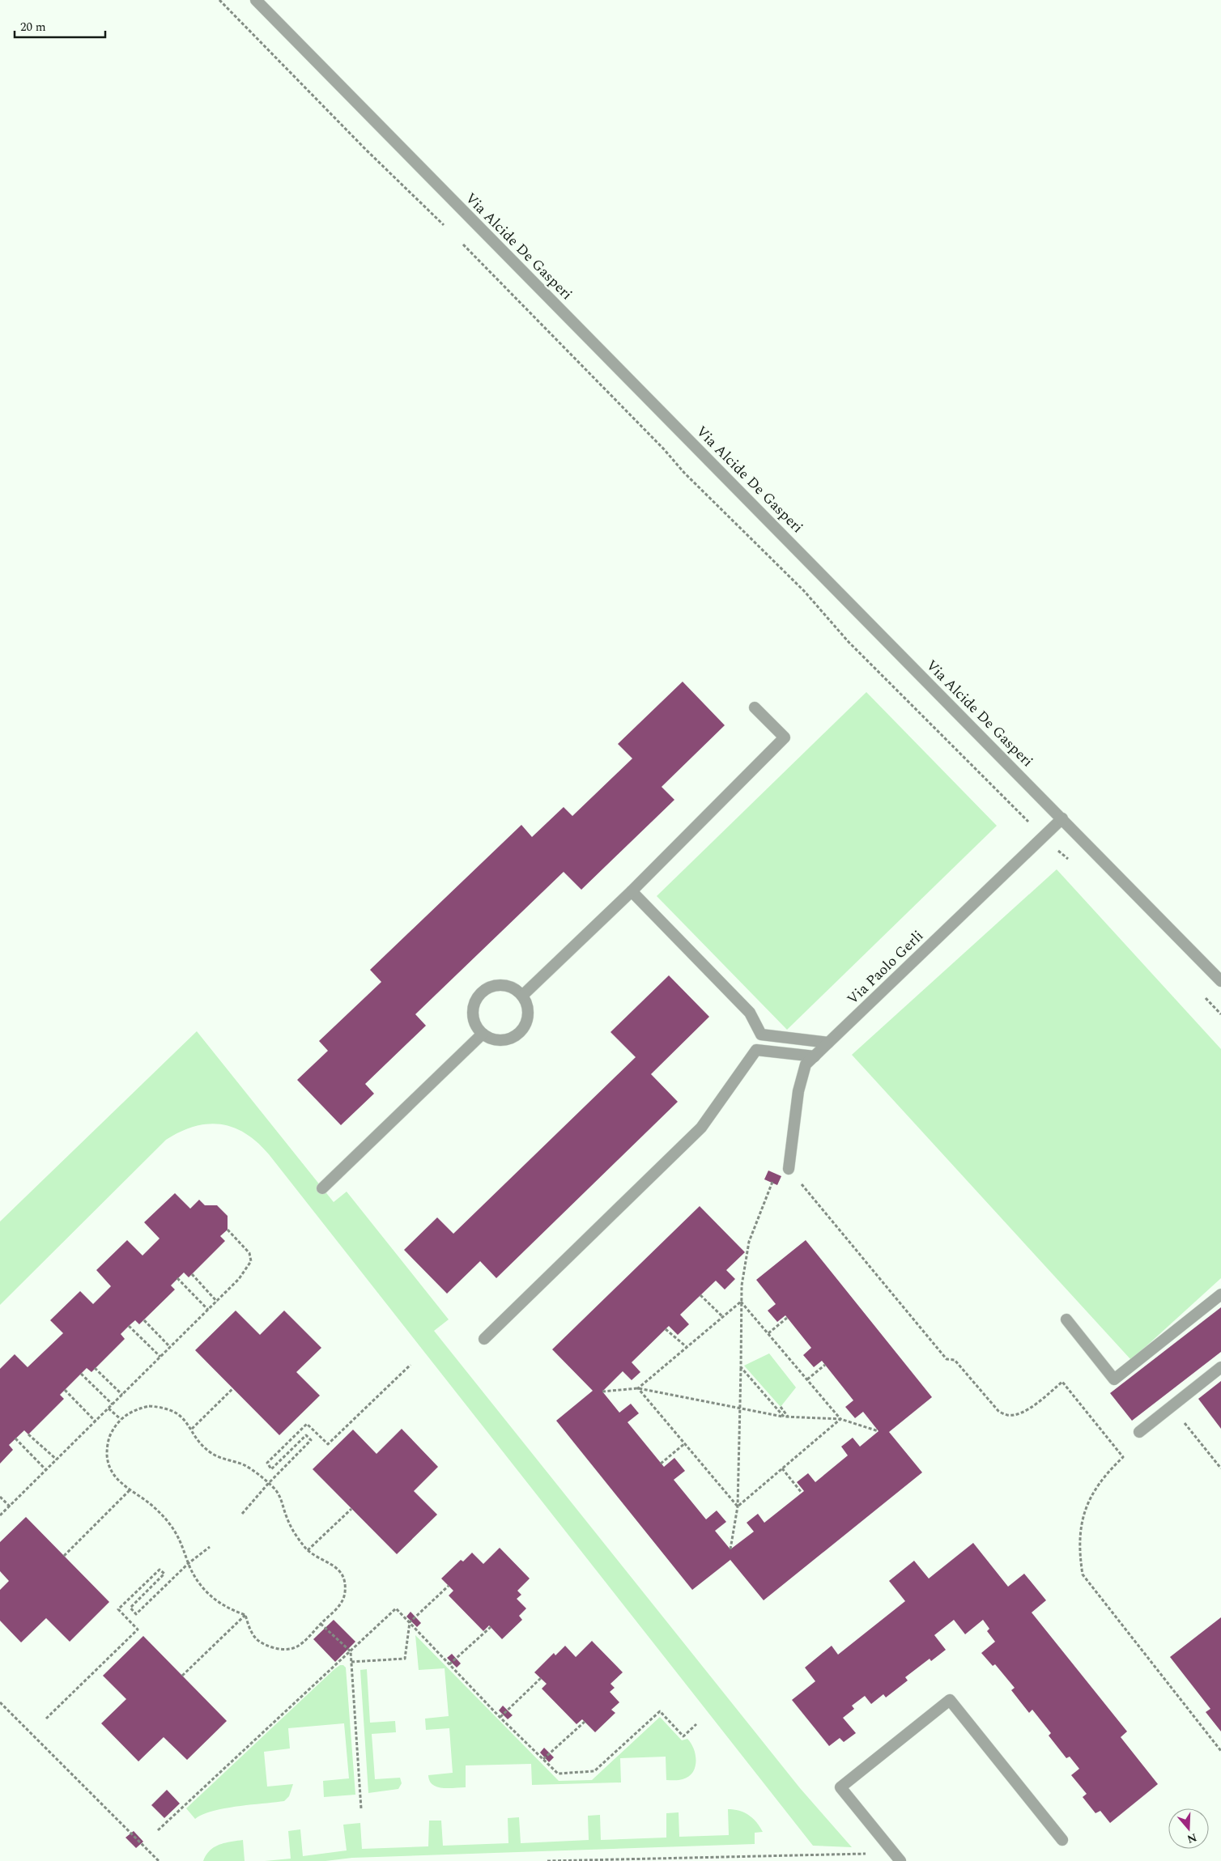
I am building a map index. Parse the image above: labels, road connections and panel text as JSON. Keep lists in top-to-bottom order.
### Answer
{
  "streets": {
    "street": ["Via Alcide De Gasperi", "Via Paolo Gerli"]
  },
  "crossings": [
    ["Via Alcide De Gasperi", "Via Paolo Gerli"]
  ],
  "scale_bar": "20 m",
  "north": "bottom"
}
